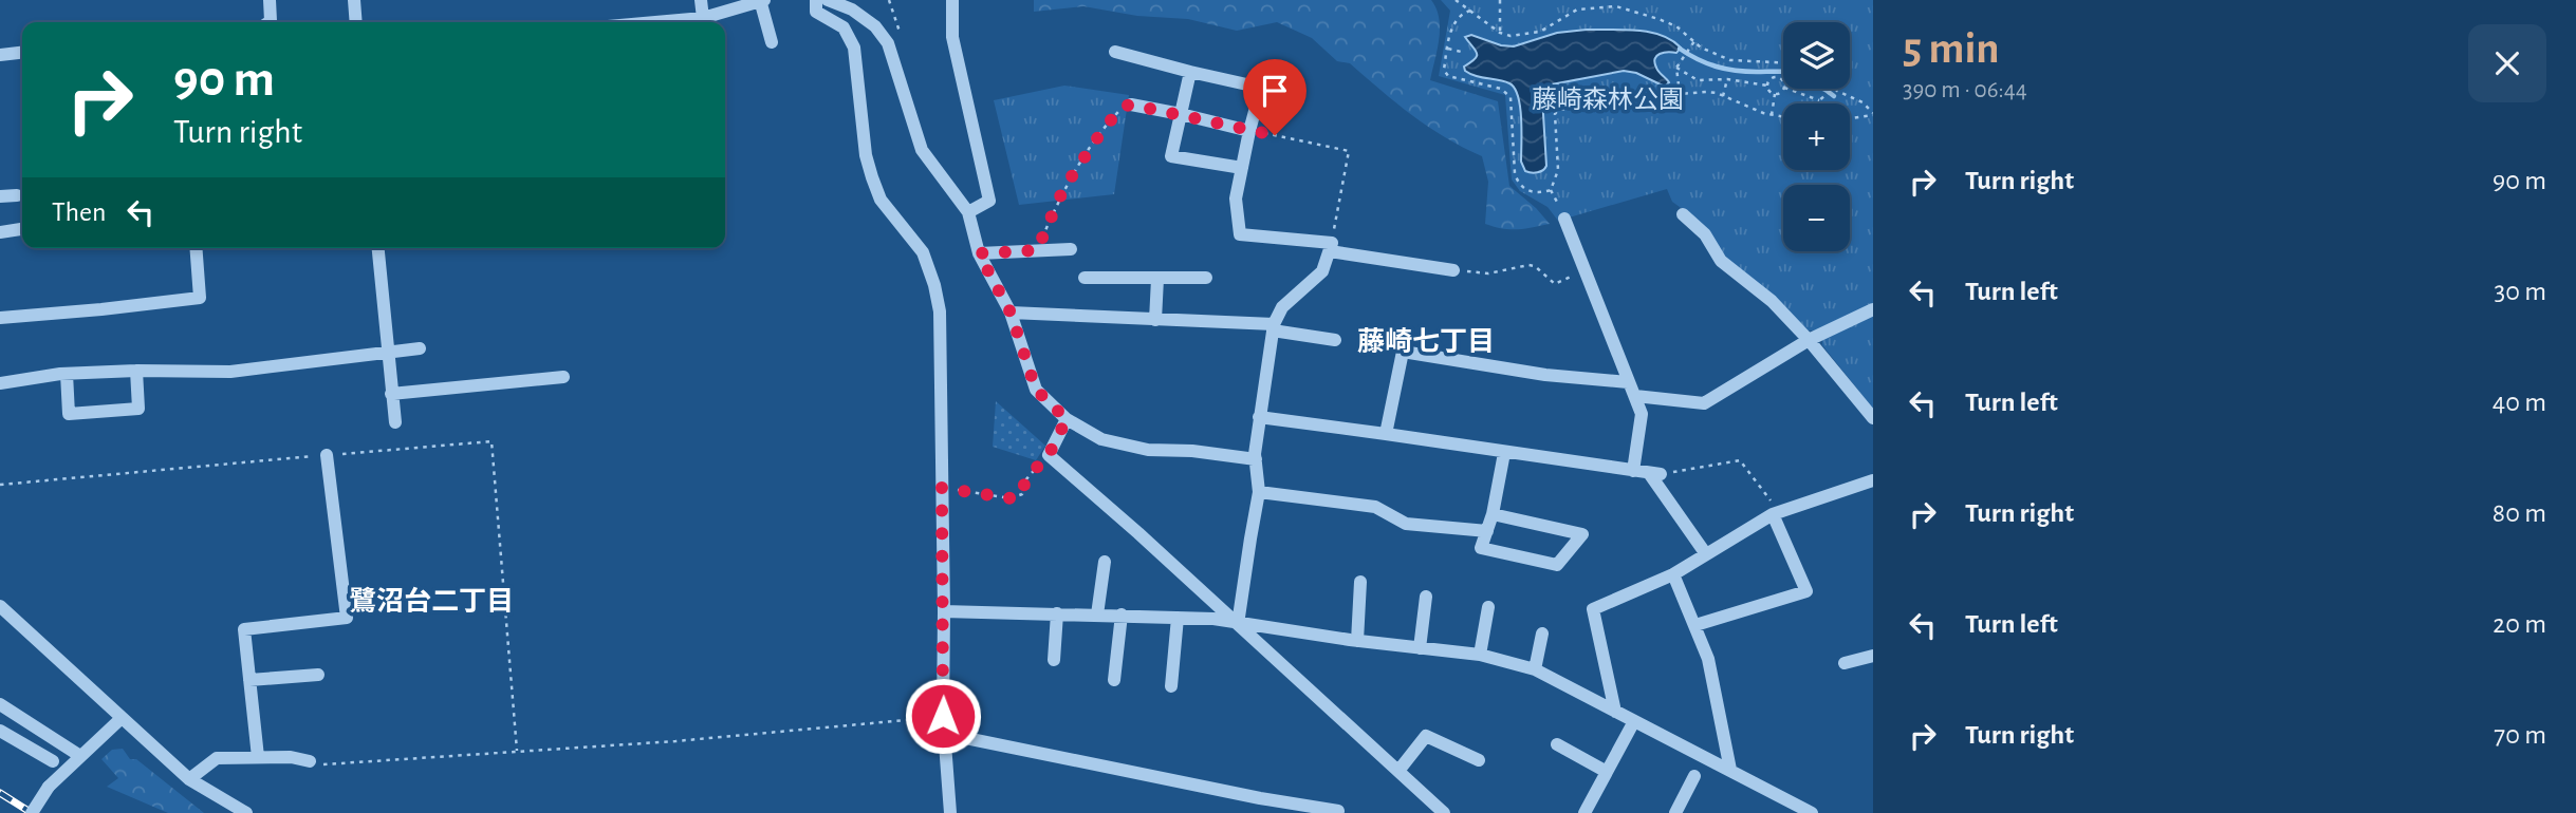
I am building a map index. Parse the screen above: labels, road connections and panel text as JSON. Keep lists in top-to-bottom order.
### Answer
{
  "districts": ["藤崎七丁目", "鷺沼台二丁目"],
  "parks": ["藤崎森林公園"],
  "page": {
    "heading": ["5 min", "390 m · 06:44"],
    "map_buttons": ["+", "−"],
    "turn": ["90 m", "Turn right"],
    "list": [
      {
        "name": "Turn right",
        "value": "90 m"
      },
      {
        "name": "Turn left",
        "value": "30 m"
      },
      {
        "name": "Turn left",
        "value": "40 m"
      },
      {
        "name": "Turn right",
        "value": "80 m"
      },
      {
        "name": "Turn left",
        "value": "20 m"
      },
      {
        "name": "Turn right",
        "value": "70 m"
      }
    ],
    "then": "Then"
  }
}
